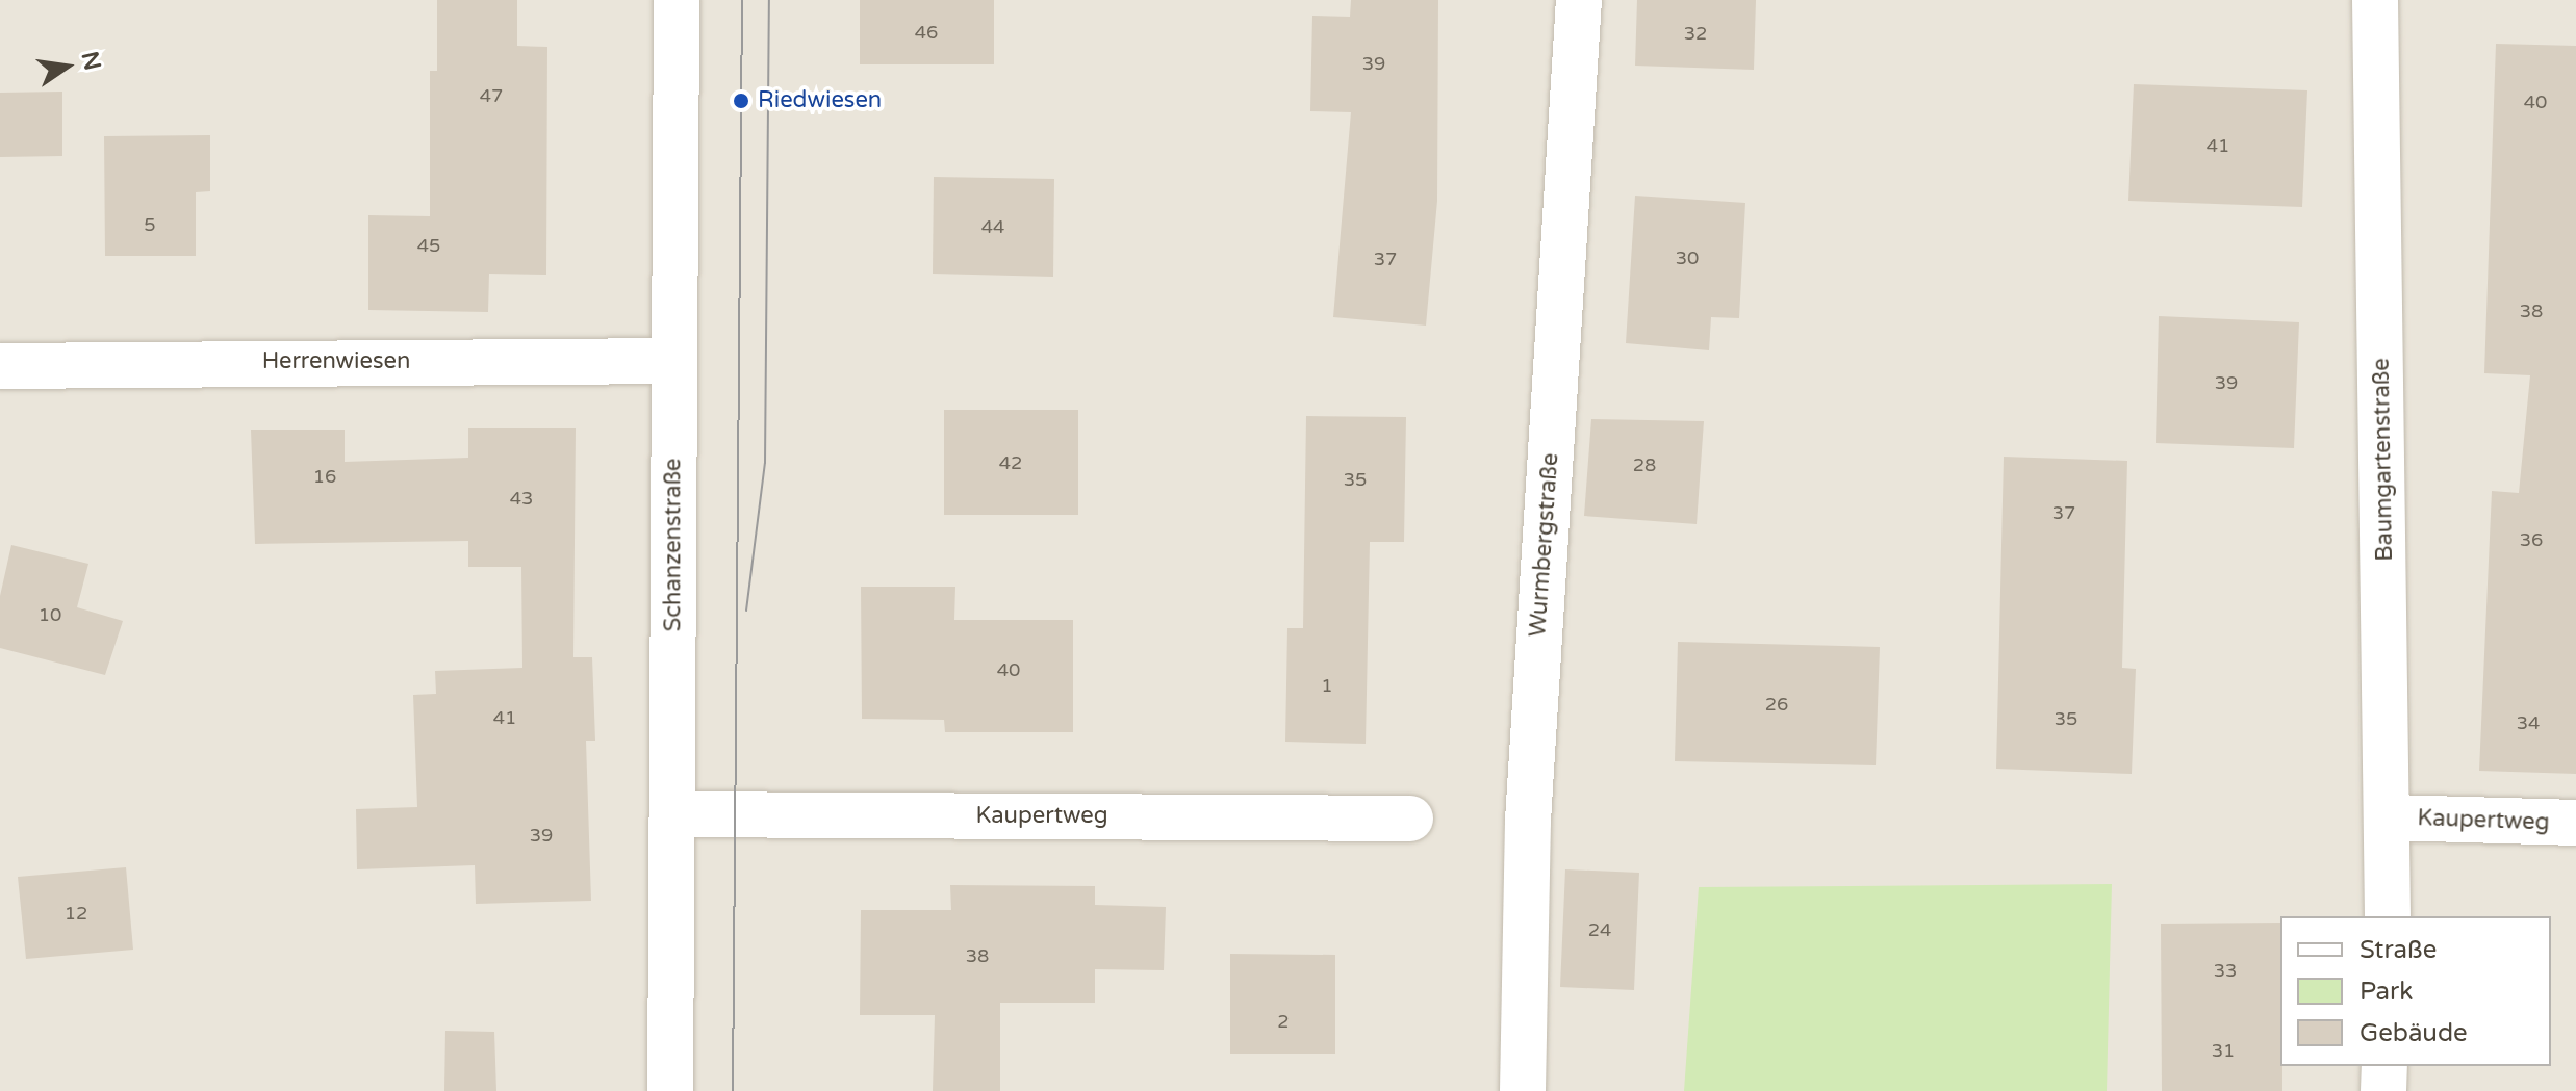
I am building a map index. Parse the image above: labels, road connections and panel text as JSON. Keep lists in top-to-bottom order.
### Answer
{
  "streets": {
    "street": [
      "Herrenwiesen",
      "Baumgartenstraße",
      "Schanzenstraße",
      "Wurmbergstraße",
      "Kaupertweg"
    ]
  },
  "crossings": [
    ["Herrenwiesen", "Schanzenstraße"],
    ["Baumgartenstraße", "Kaupertweg"],
    ["Schanzenstraße", "Kaupertweg"]
  ],
  "places": ["Riedwiesen"],
  "house_numbers": [
    "46",
    "32",
    "39",
    "47",
    "40",
    "41",
    "5",
    "44",
    "45",
    "30",
    "37",
    "38",
    "39",
    "42",
    "28",
    "16",
    "35",
    "43",
    "37",
    "36",
    "10",
    "40",
    "1",
    "26",
    "41",
    "35",
    "34",
    "39",
    "12",
    "24",
    "38",
    "33",
    "2",
    "31"
  ],
  "legend": ["Straße", "Park", "Gebäude"],
  "north": "right"
}
